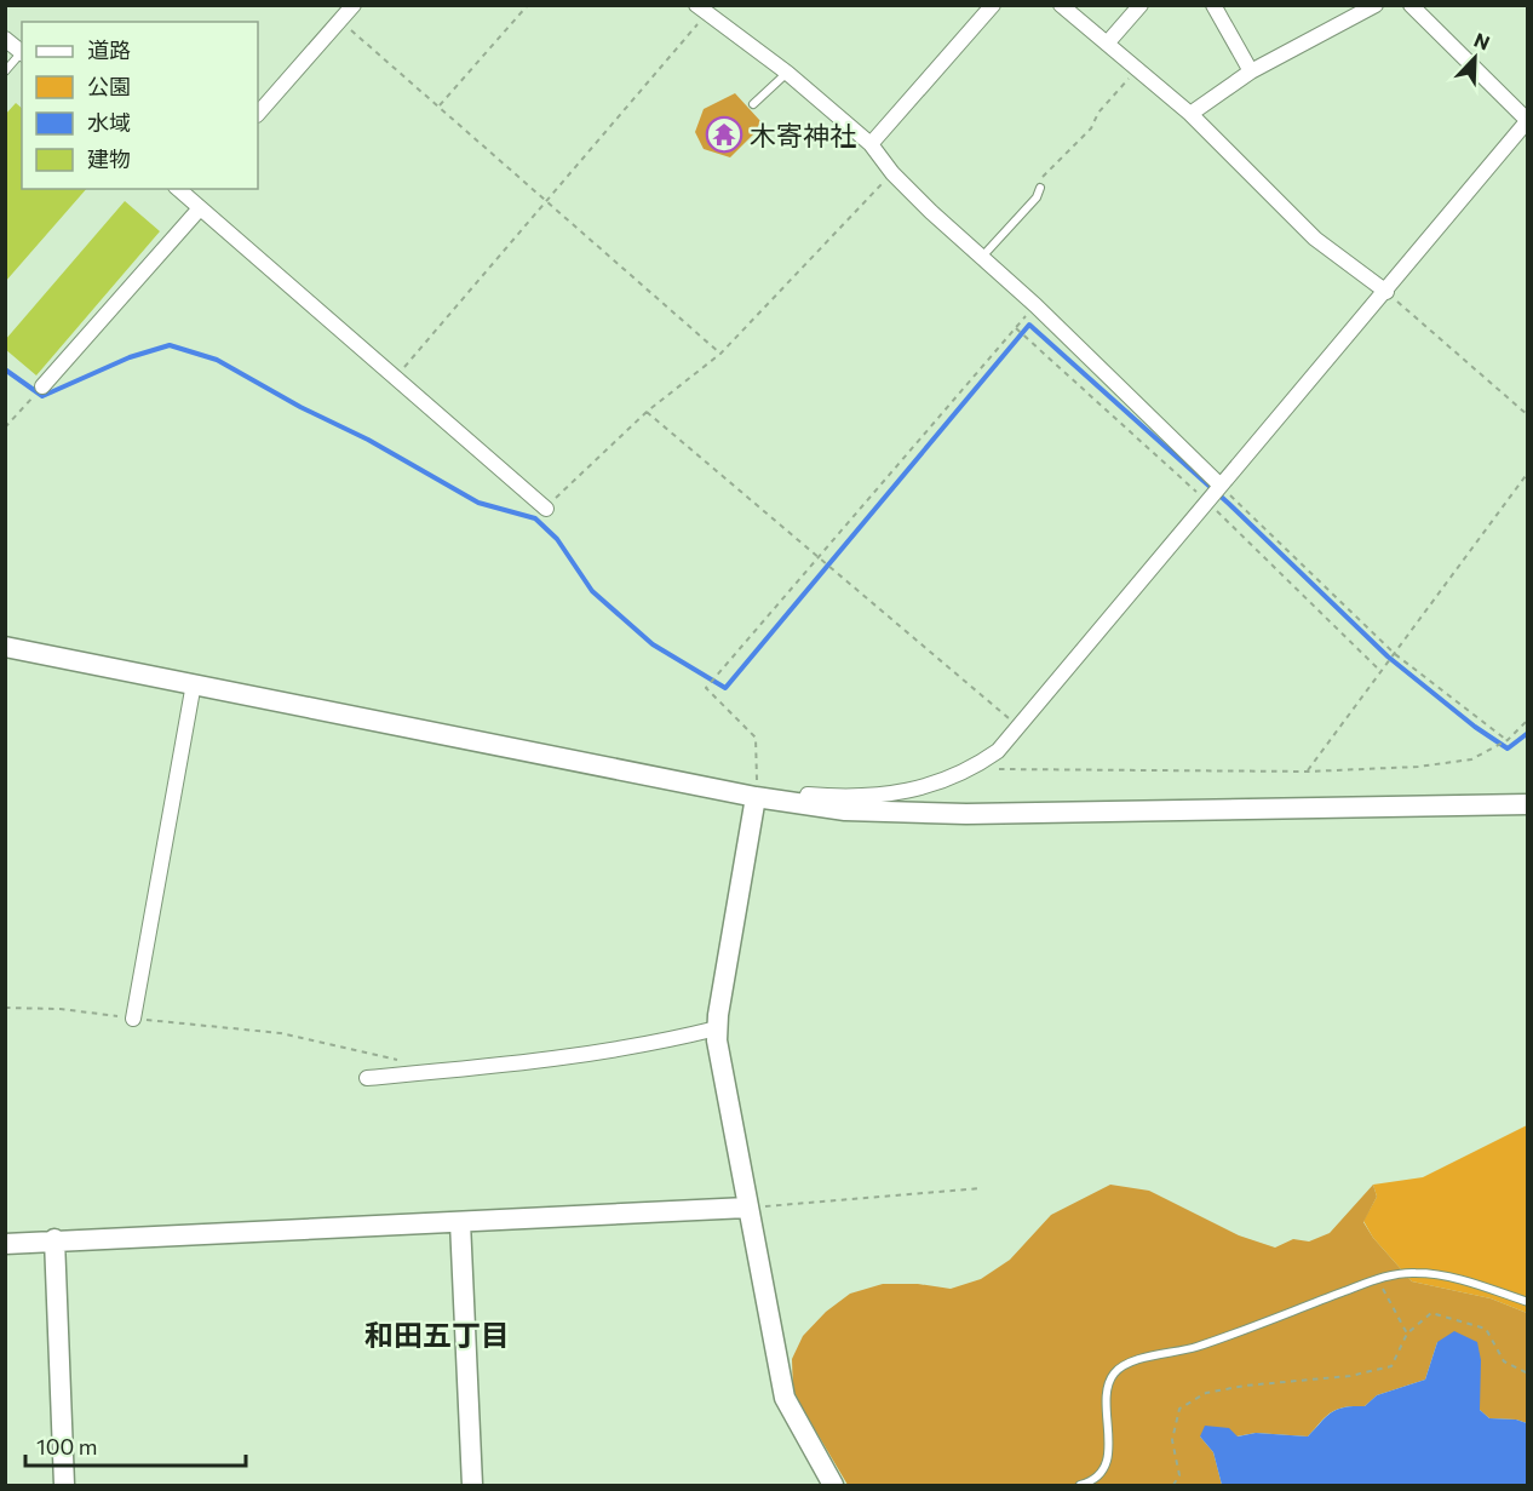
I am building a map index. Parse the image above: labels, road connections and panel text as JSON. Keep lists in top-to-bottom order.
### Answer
{
  "districts": ["和田五丁目"],
  "places": {
    "temple": ["木寄神社"]
  },
  "legend": [
    "道路",
    "公園",
    "水域",
    "建物"
  ],
  "scale_bar": "100 m",
  "north": "top right"
}
